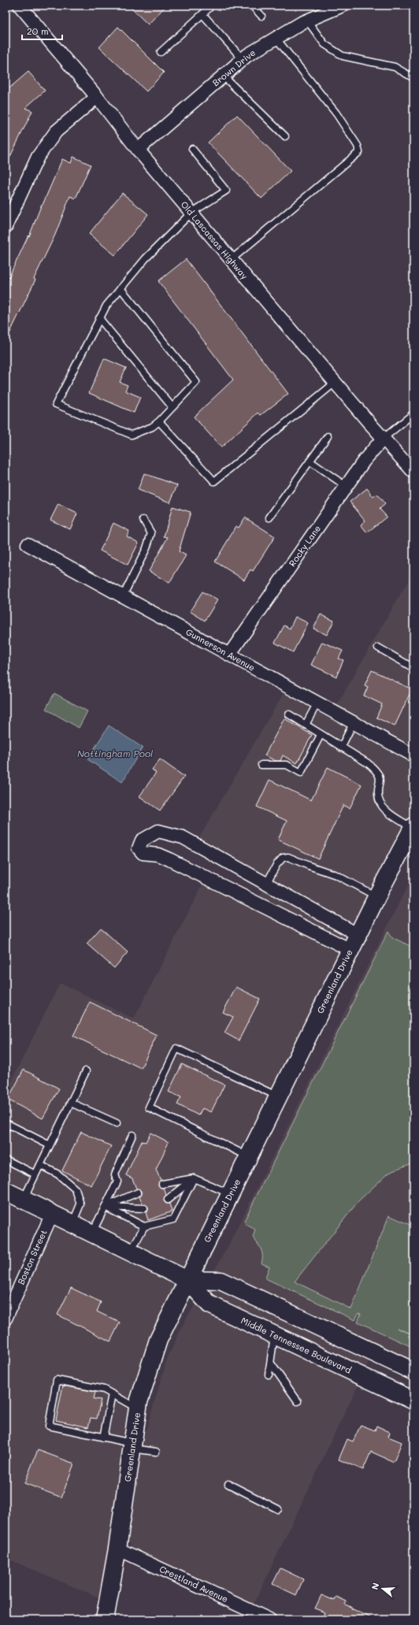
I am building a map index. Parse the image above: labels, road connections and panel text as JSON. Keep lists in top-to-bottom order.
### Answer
{
  "streets": {
    "street": [
      "Brown Drive",
      "Old Lascassas Highway",
      "Rocky Lane",
      "Gunnerson Avenue",
      "Greenland Drive",
      "Boston Street",
      "Middle Tennessee Boulevard",
      "Crestland Avenue"
    ]
  },
  "crossings": [
    ["Brown Drive", "Old Lascassas Highway"],
    ["Old Lascassas Highway", "Rocky Lane"],
    ["Rocky Lane", "Gunnerson Avenue"],
    ["Greenland Drive", "Middle Tennessee Boulevard"],
    ["Greenland Drive", "Crestland Avenue"],
    ["Boston Street", "Middle Tennessee Boulevard"]
  ],
  "water": ["Nottingham Pool"],
  "scale_bar": "20 m",
  "north": "left"
}
